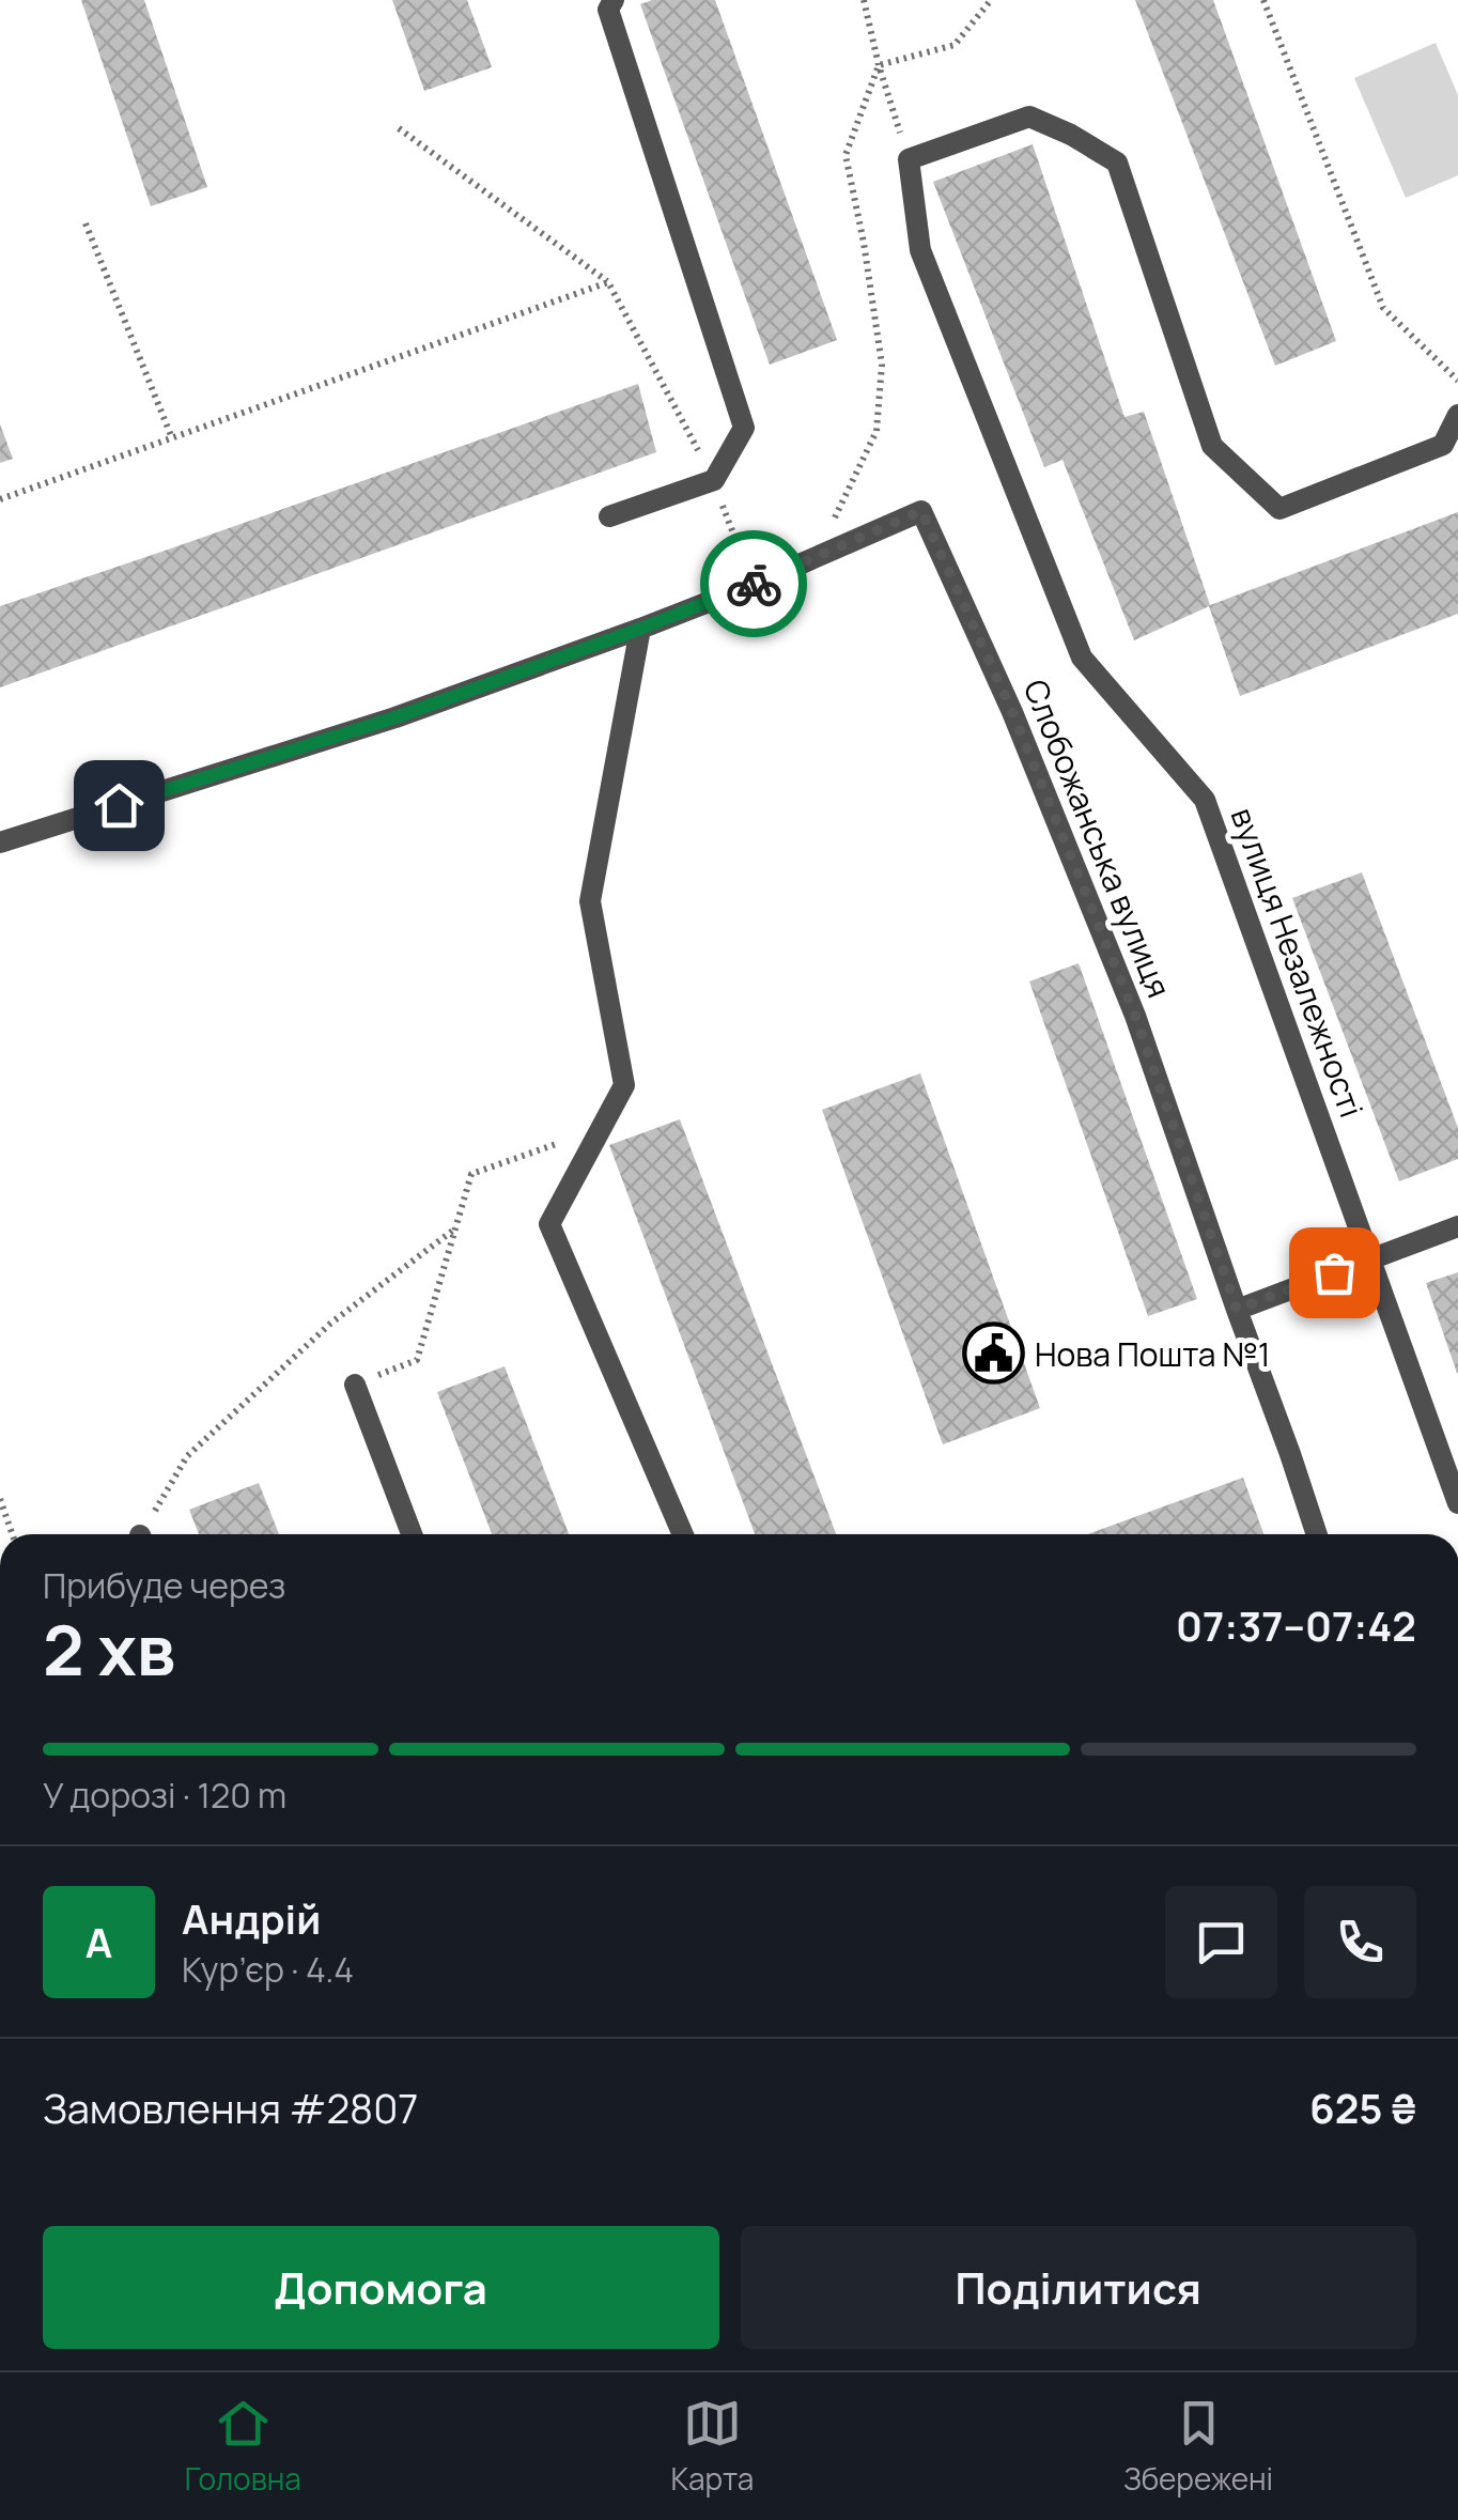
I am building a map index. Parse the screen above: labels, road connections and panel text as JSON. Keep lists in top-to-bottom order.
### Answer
{
  "streets": {
    "street": ["Слобожанська вулиця", "вулиця Незалежності"]
  },
  "places": {
    "public building": ["Нова Пошта №1"]
  },
  "page": {
    "heading": ["2 хв", "Прибуде через", "07:37–07:42"],
    "panel": [
      "Андрій",
      "Кур’єр · 4.4",
      "Замовлення #2807",
      "625 ₴"
    ],
    "bar": "У дорозі · 120 m",
    "round": "А",
    "buttons": ["Допомога", "Поділитися"],
    "tabs": ["Головна", "Карта", "Збережені"]
  }
}
